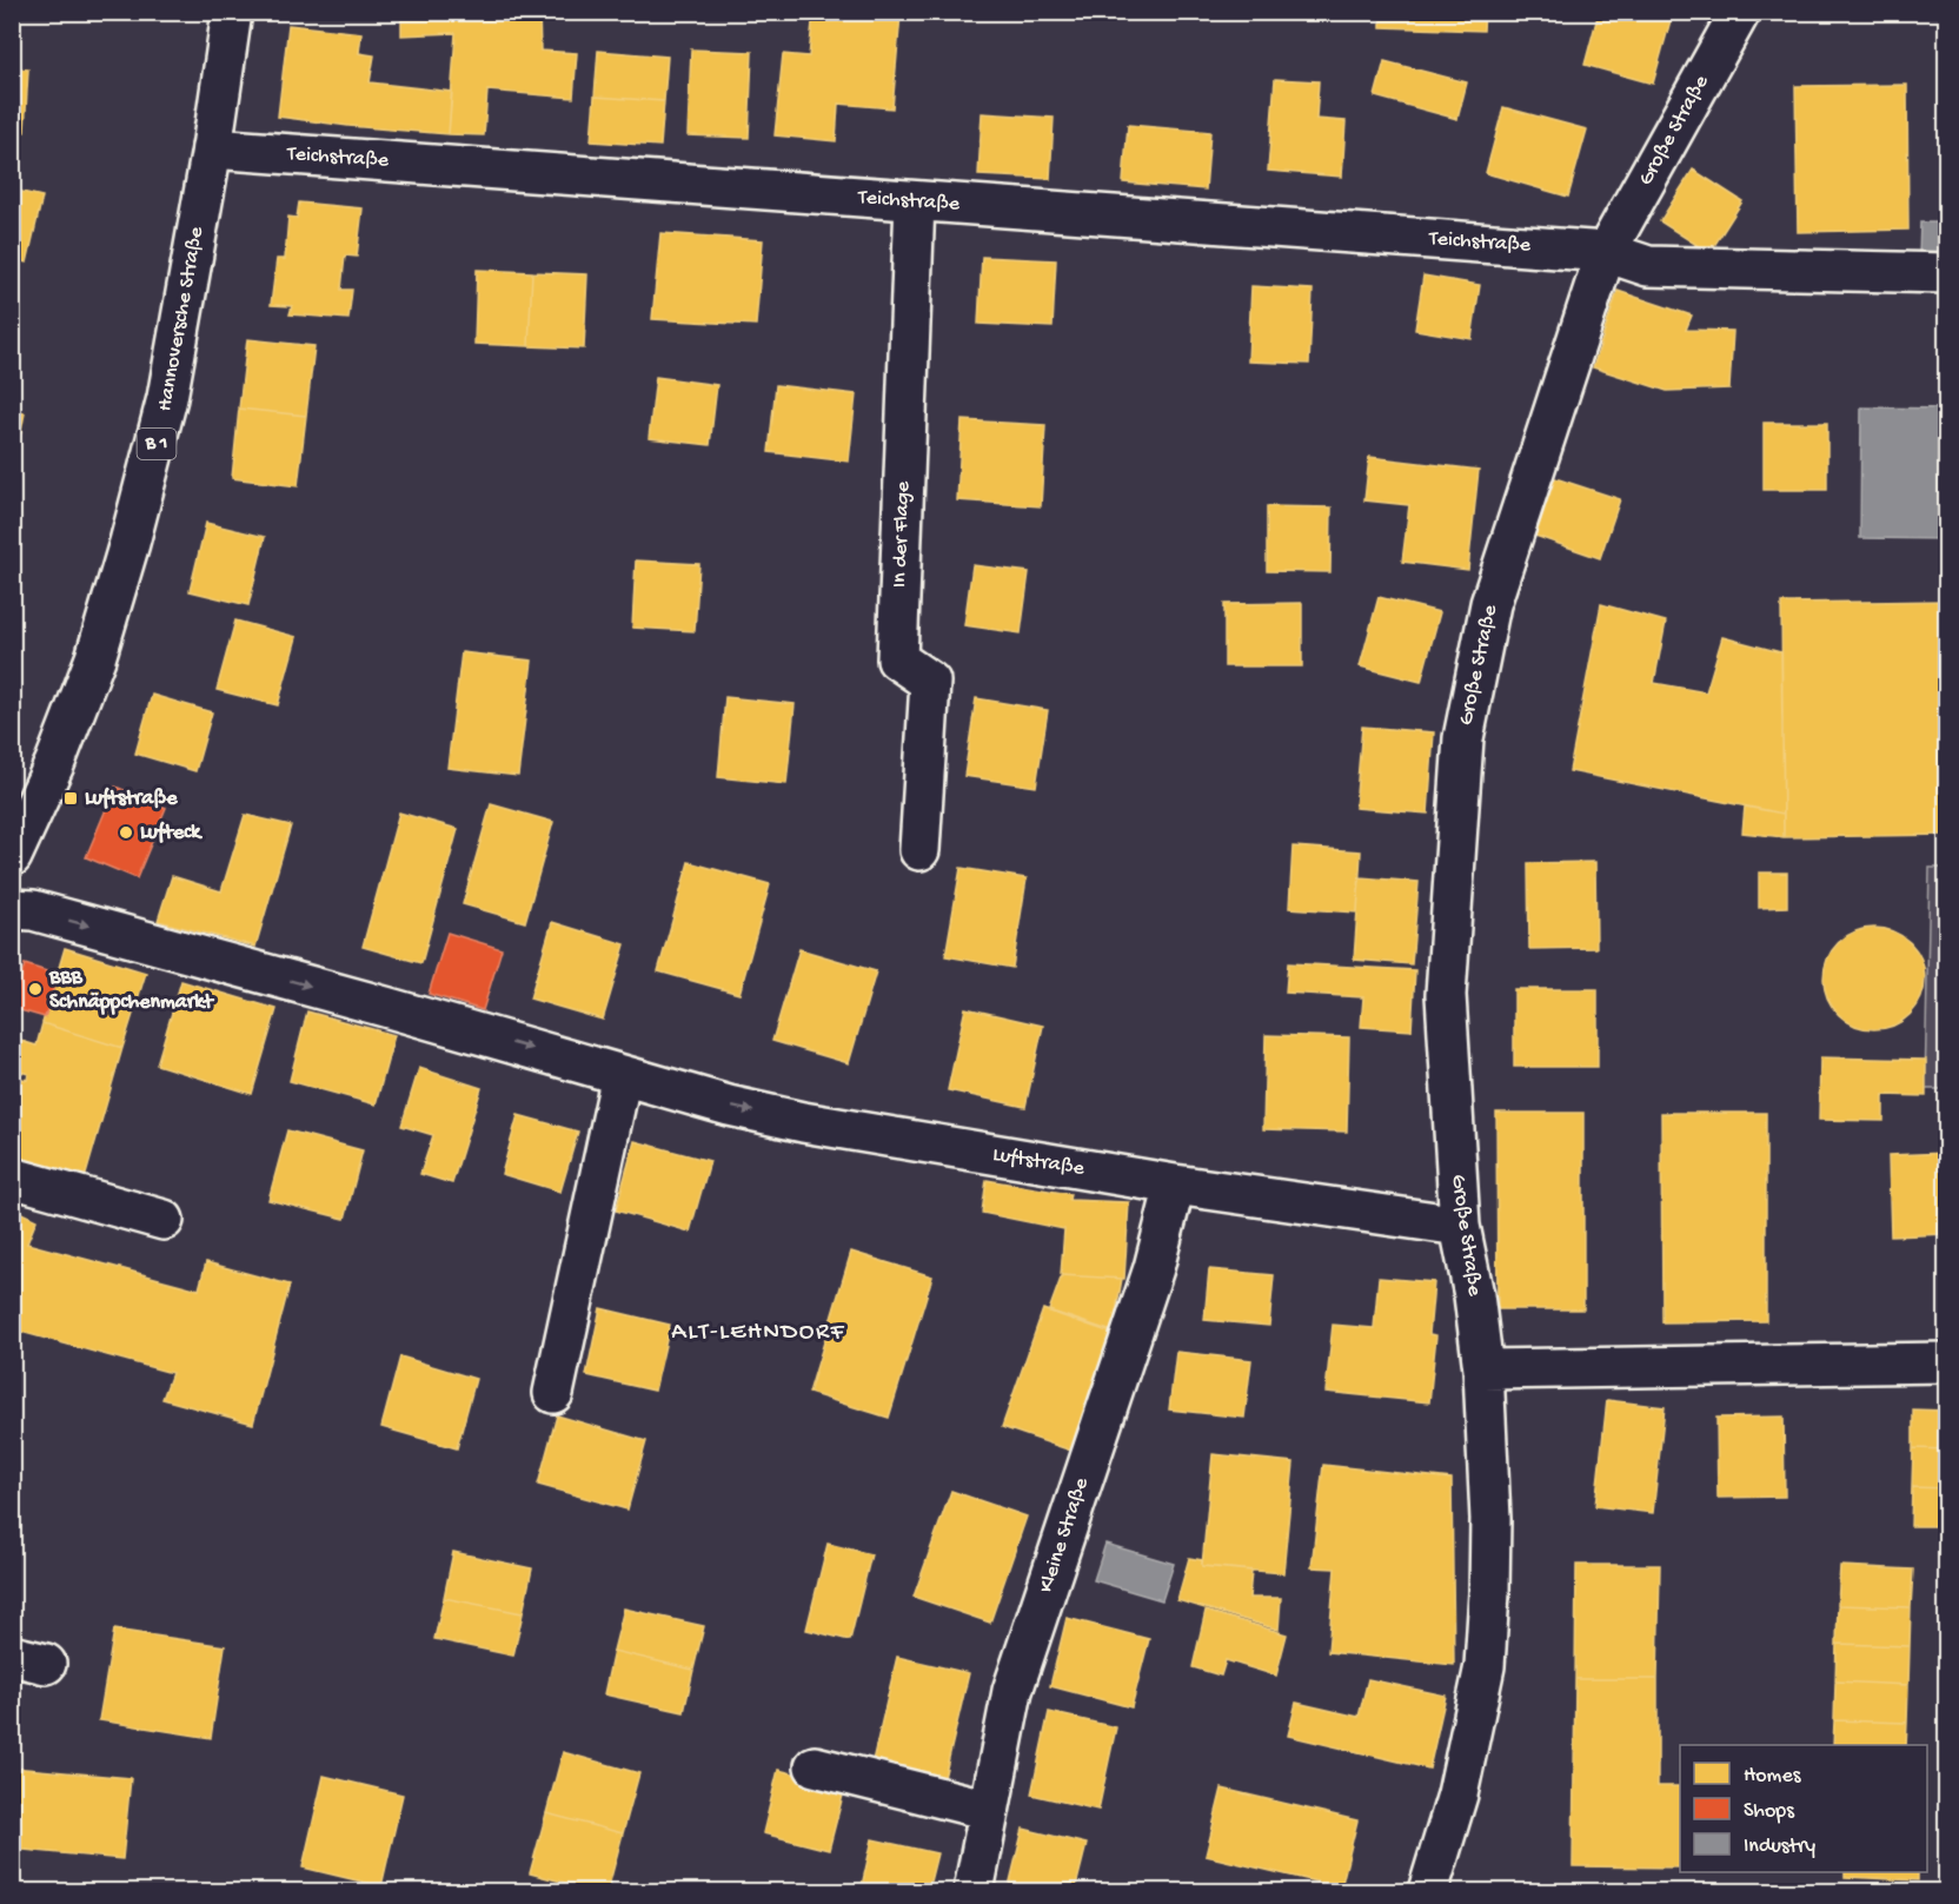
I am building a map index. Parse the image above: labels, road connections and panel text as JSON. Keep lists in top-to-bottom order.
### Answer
{
  "streets": {
    "street": [
      "Große Straße",
      "Teichstraße",
      "Hannoversche Straße",
      "B 1",
      "In der Flage",
      "Luftstraße",
      "Kleine Straße"
    ]
  },
  "crossings": [
    ["Große Straße", "Teichstraße"],
    ["Große Straße", "Luftstraße"],
    ["Teichstraße", "Hannoversche Straße"],
    ["Teichstraße", "In der Flage"],
    ["Luftstraße", "Kleine Straße"]
  ],
  "one_way": ["Luftstraße"],
  "districts": ["ALT-LEHNDORF"],
  "places": {
    "transit": ["Luftstraße"],
    "other": ["Lufteck", "BBB Schnäppchenmarkt"]
  },
  "legend": ["Homes", "Shops", "Industry"]
}
